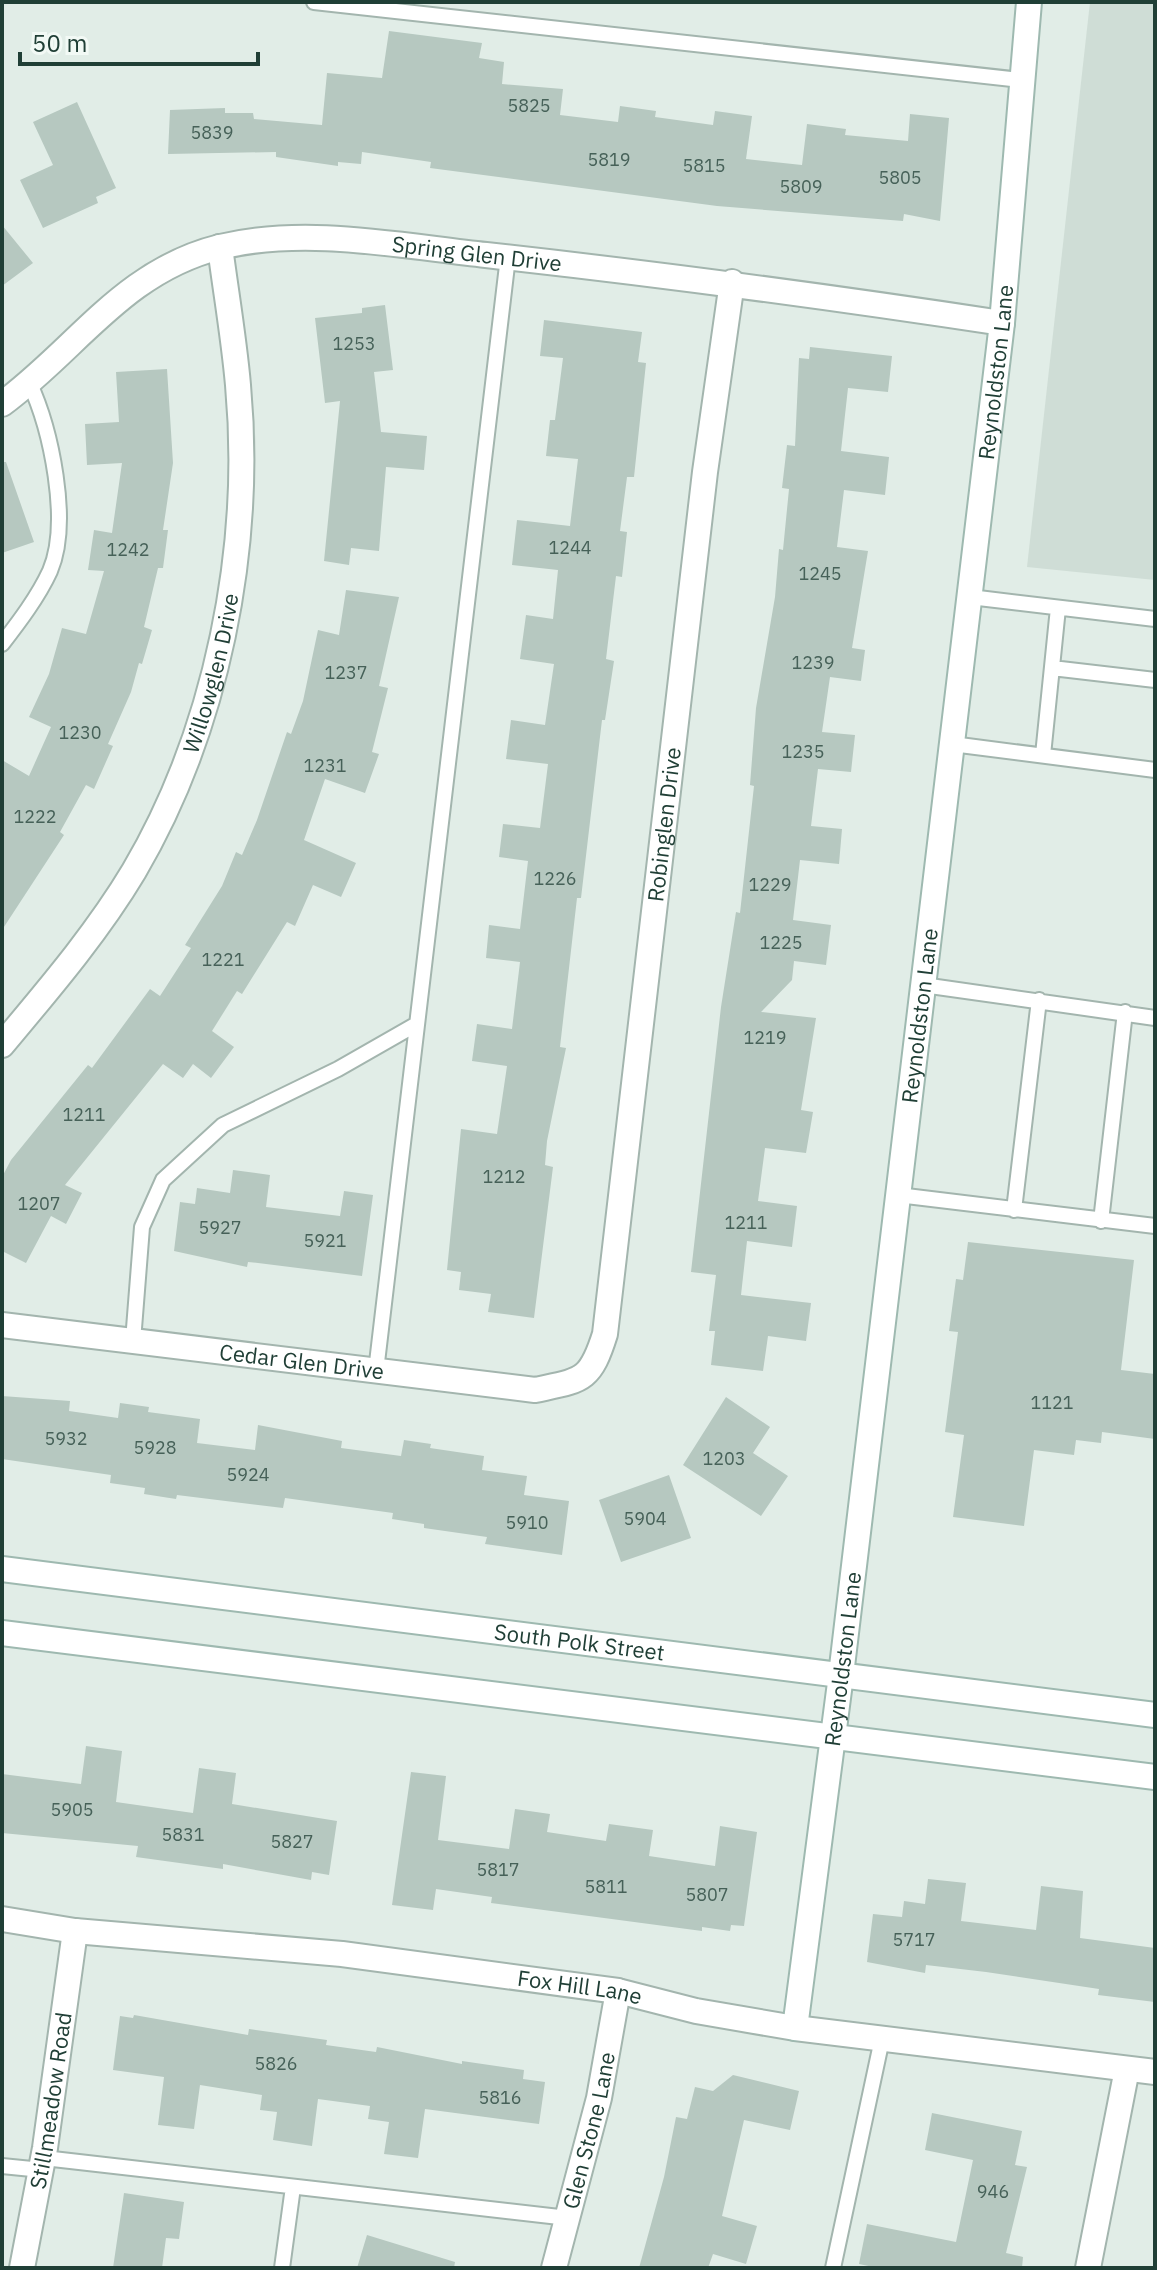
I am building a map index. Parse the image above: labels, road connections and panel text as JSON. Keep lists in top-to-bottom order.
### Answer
{
  "streets": {
    "street": [
      "Spring Glen Drive",
      "Reynoldston Lane",
      "Willowglen Drive",
      "Robinglen Drive",
      "Cedar Glen Drive",
      "South Polk Street",
      "Fox Hill Lane",
      "Stillmeadow Road",
      "Glen Stone Lane"
    ]
  },
  "crossings": [
    ["Spring Glen Drive", "Reynoldston Lane"],
    ["Spring Glen Drive", "Willowglen Drive"],
    ["Spring Glen Drive", "Robinglen Drive"],
    ["Reynoldston Lane", "South Polk Street"],
    ["Reynoldston Lane", "Fox Hill Lane"],
    ["Robinglen Drive", "Cedar Glen Drive"],
    ["Fox Hill Lane", "Stillmeadow Road"],
    ["Fox Hill Lane", "Glen Stone Lane"]
  ],
  "house_numbers": [
    "5825",
    "5839",
    "5819",
    "5815",
    "5805",
    "5809",
    "1253",
    "1244",
    "1242",
    "1245",
    "1239",
    "1237",
    "1230",
    "1235",
    "1231",
    "1222",
    "1226",
    "1229",
    "1225",
    "1221",
    "1219",
    "1211",
    "1212",
    "1207",
    "1211",
    "5927",
    "5921",
    "1121",
    "5932",
    "5928",
    "1203",
    "5924",
    "5904",
    "5910",
    "5905",
    "5831",
    "5827",
    "5817",
    "5811",
    "5807",
    "5717",
    "5826",
    "5816",
    "946"
  ],
  "scale_bar": "50 m"
}
